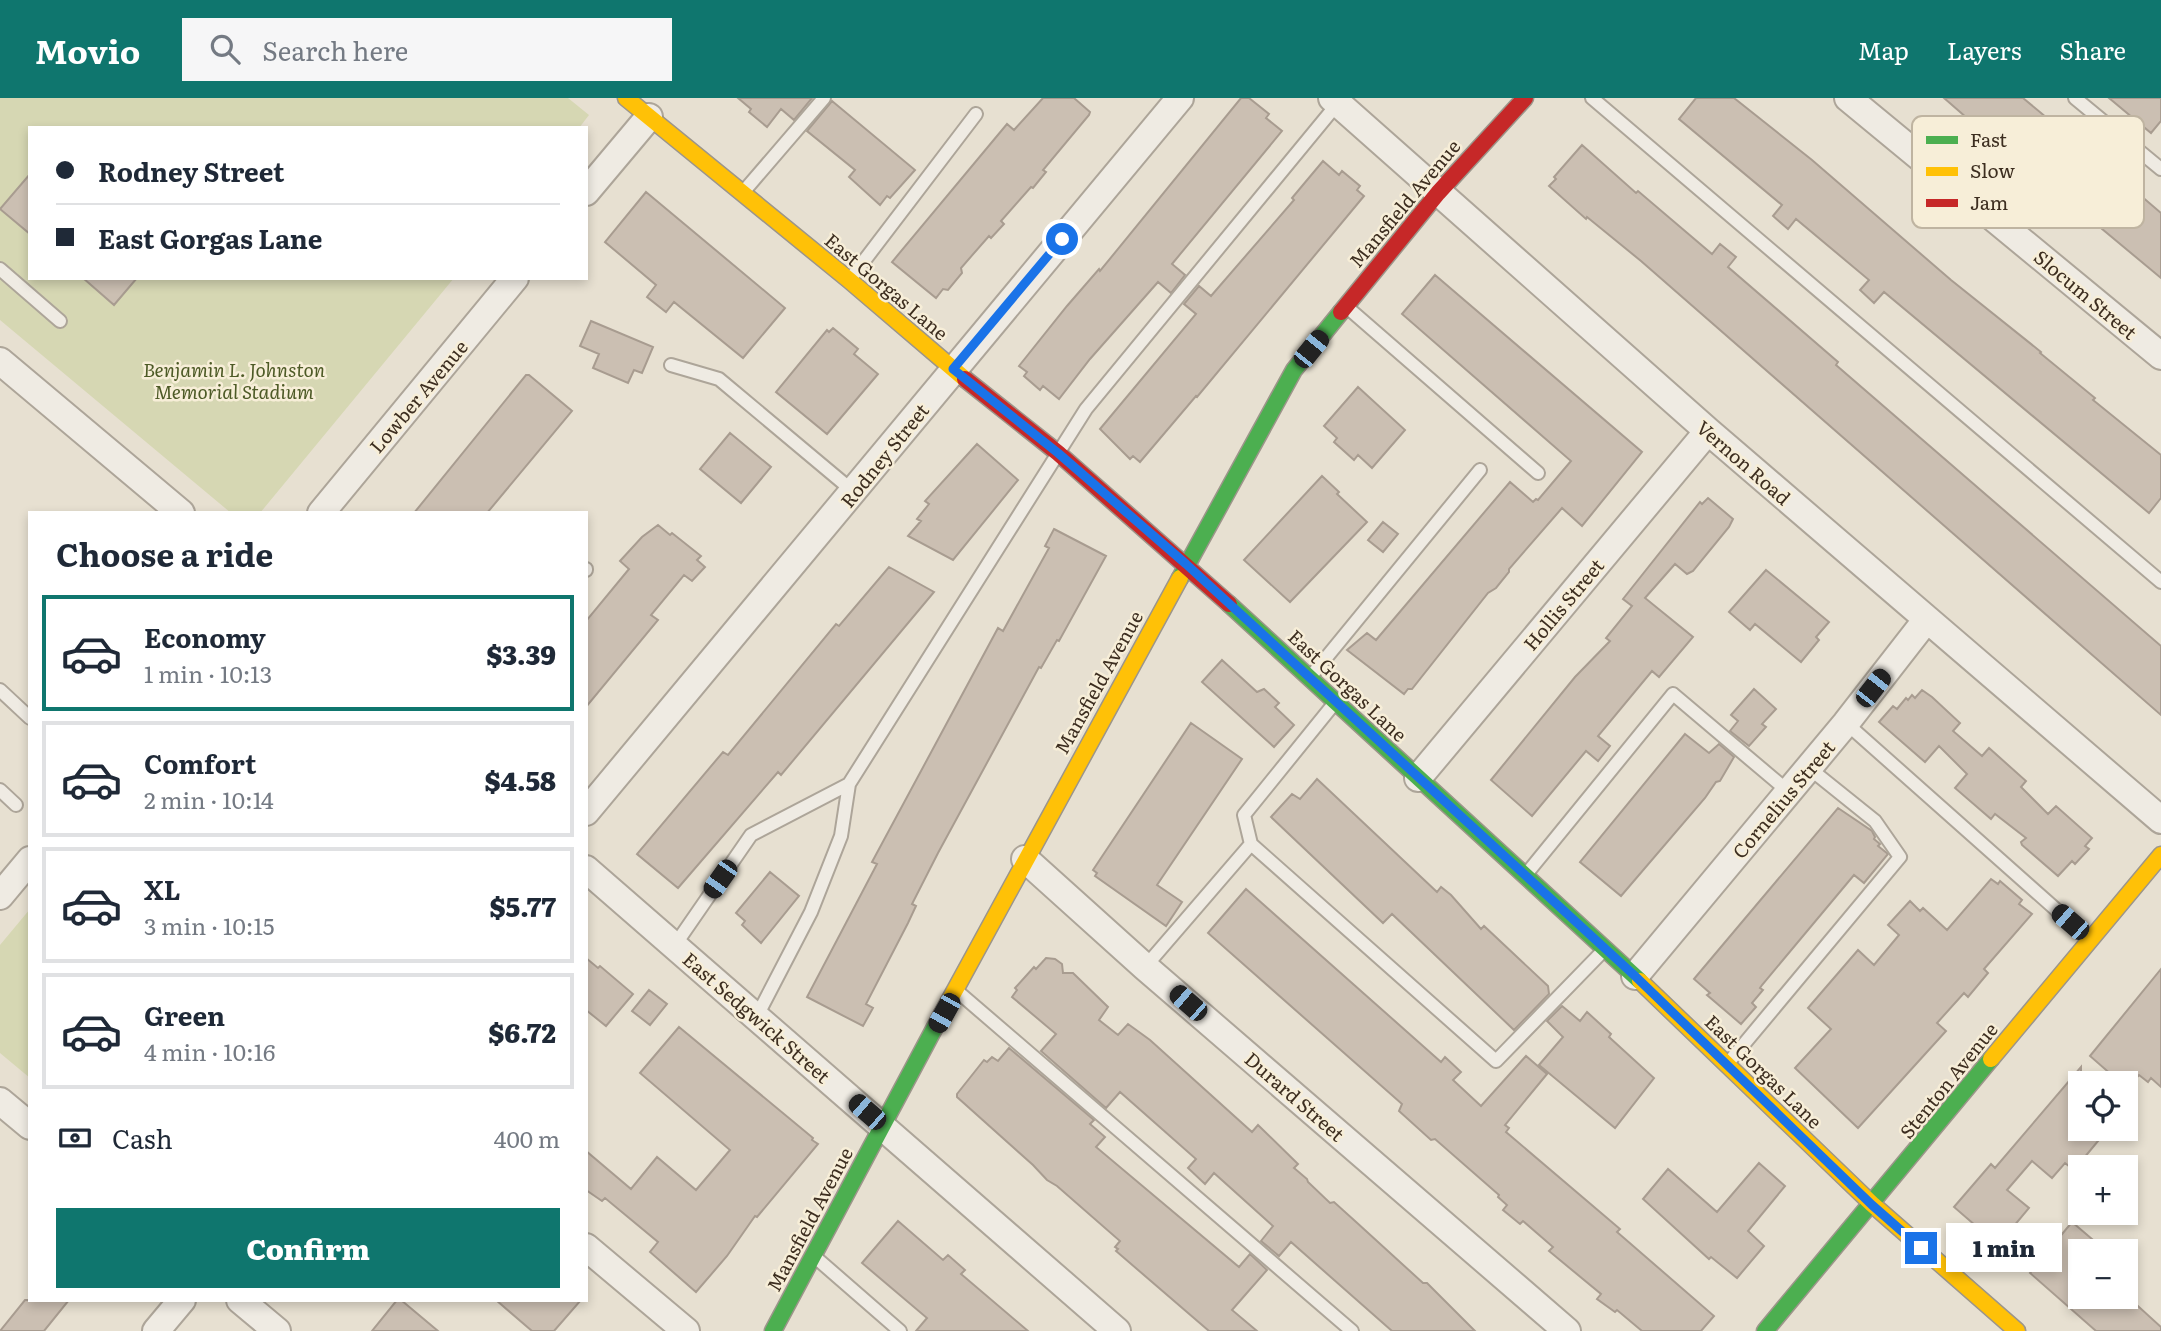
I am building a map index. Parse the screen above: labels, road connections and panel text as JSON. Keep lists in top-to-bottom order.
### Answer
{
  "streets": {
    "street": [
      "Mansfield Avenue",
      "East Gorgas Lane",
      "Slocum Street",
      "Lowber Avenue",
      "Rodney Street",
      "Vernon Road",
      "Hollis Street",
      "Cornelius Street",
      "East Sedgwick Street",
      "Stenton Avenue",
      "Durard Street"
    ]
  },
  "crossings": [
    ["Mansfield Avenue", "East Gorgas Lane"],
    ["Mansfield Avenue", "Vernon Road"],
    ["Mansfield Avenue", "East Sedgwick Street"],
    ["Mansfield Avenue", "Durard Street"],
    ["East Gorgas Lane", "Rodney Street"],
    ["East Gorgas Lane", "Hollis Street"],
    ["East Gorgas Lane", "Cornelius Street"],
    ["East Gorgas Lane", "Stenton Avenue"],
    ["Vernon Road", "Hollis Street"],
    ["Vernon Road", "Cornelius Street"]
  ],
  "parks": ["Benjamin L. Johnston Memorial Stadium"],
  "legend": ["Fast", "Slow", "Jam"],
  "page": {
    "header": "Movio",
    "search": "Search here",
    "nav": ["Map", "Layers", "Share"],
    "banner": ["Rodney Street", "East Gorgas Lane"],
    "heading": "Choose a ride",
    "list": [
      {
        "name": "Economy",
        "note": "1 min · 10:13",
        "value": "$3.39"
      },
      {
        "name": "Comfort",
        "note": "2 min · 10:14",
        "value": "$4.58"
      },
      {
        "name": "XL",
        "note": "3 min · 10:15",
        "value": "$5.77"
      },
      {
        "name": "Green",
        "note": "4 min · 10:16",
        "value": "$6.72"
      }
    ],
    "map_buttons": ["+", "−"],
    "pay": ["Cash", "400 m"],
    "buttons": "Confirm",
    "bubble": "1 min"
  }
}
